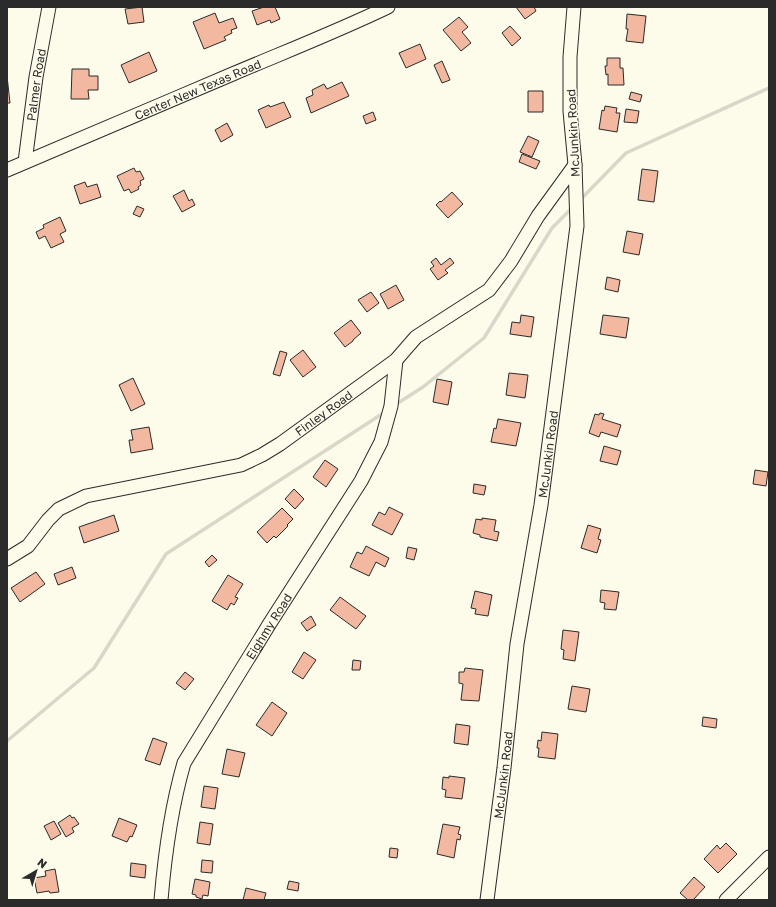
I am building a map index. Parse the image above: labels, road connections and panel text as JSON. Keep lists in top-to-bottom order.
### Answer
{
  "streets": {
    "street": [
      "Palmer Road",
      "Center New Texas Road",
      "McJunkin Road",
      "Finley Road",
      "Eighmy Road"
    ]
  },
  "crossings": [
    ["Palmer Road", "Center New Texas Road"],
    ["McJunkin Road", "Finley Road"],
    ["Finley Road", "Eighmy Road"]
  ],
  "north": "top right"
}
